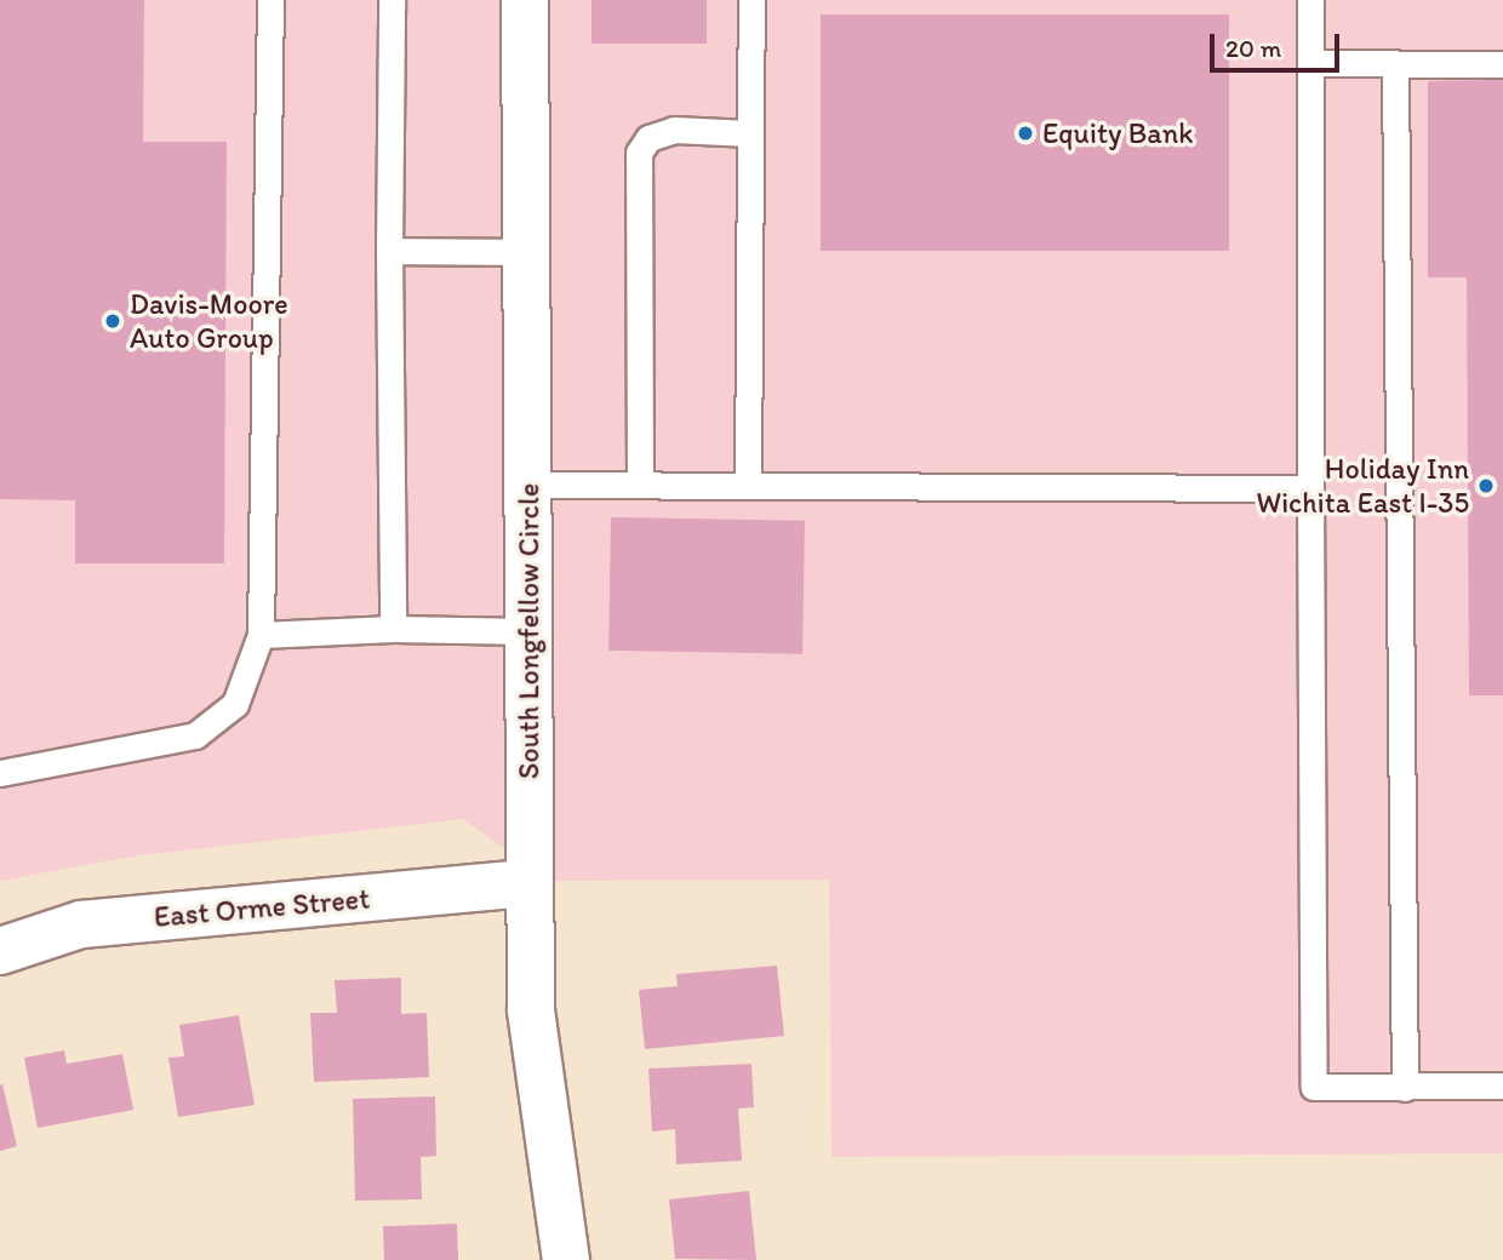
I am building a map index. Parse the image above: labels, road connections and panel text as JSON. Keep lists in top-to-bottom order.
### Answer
{
  "streets": {
    "street": ["South Longfellow Circle", "East Orme Street"]
  },
  "crossings": [
    ["South Longfellow Circle", "East Orme Street"]
  ],
  "places": ["Equity Bank", "Davis-Moore Auto Group", "Holiday Inn Wichita East I-35"],
  "scale_bar": "20 m"
}
